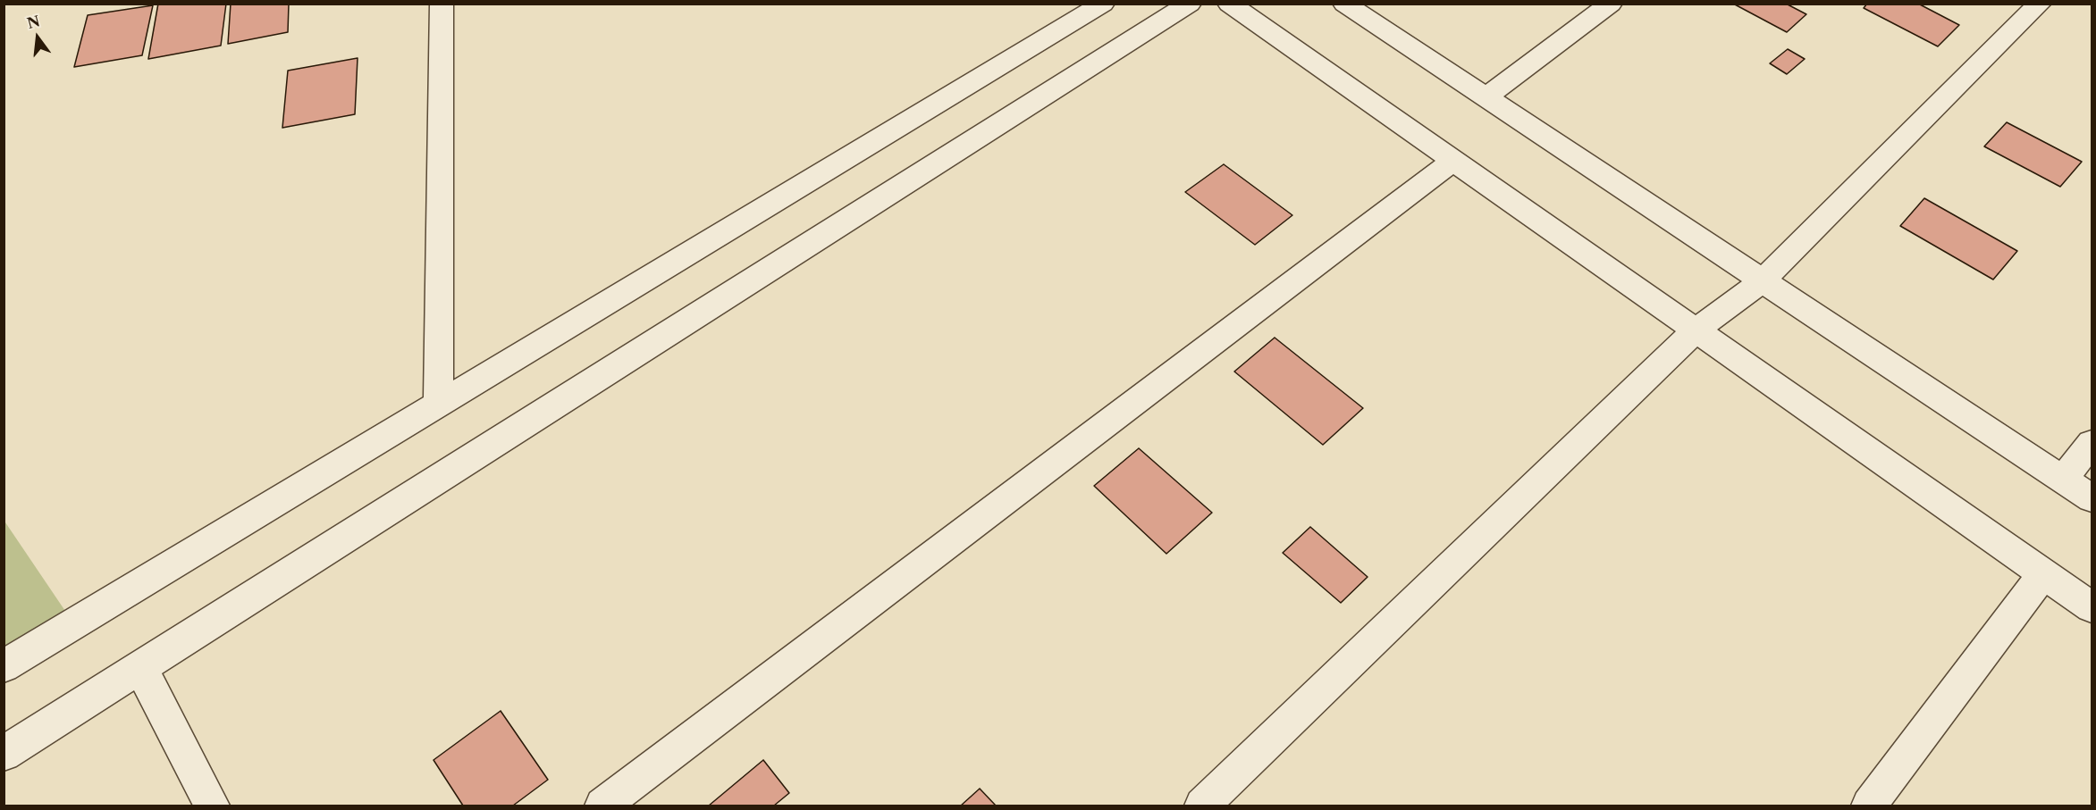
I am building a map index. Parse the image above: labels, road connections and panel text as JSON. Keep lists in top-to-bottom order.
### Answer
{
  "north": "top"
}
